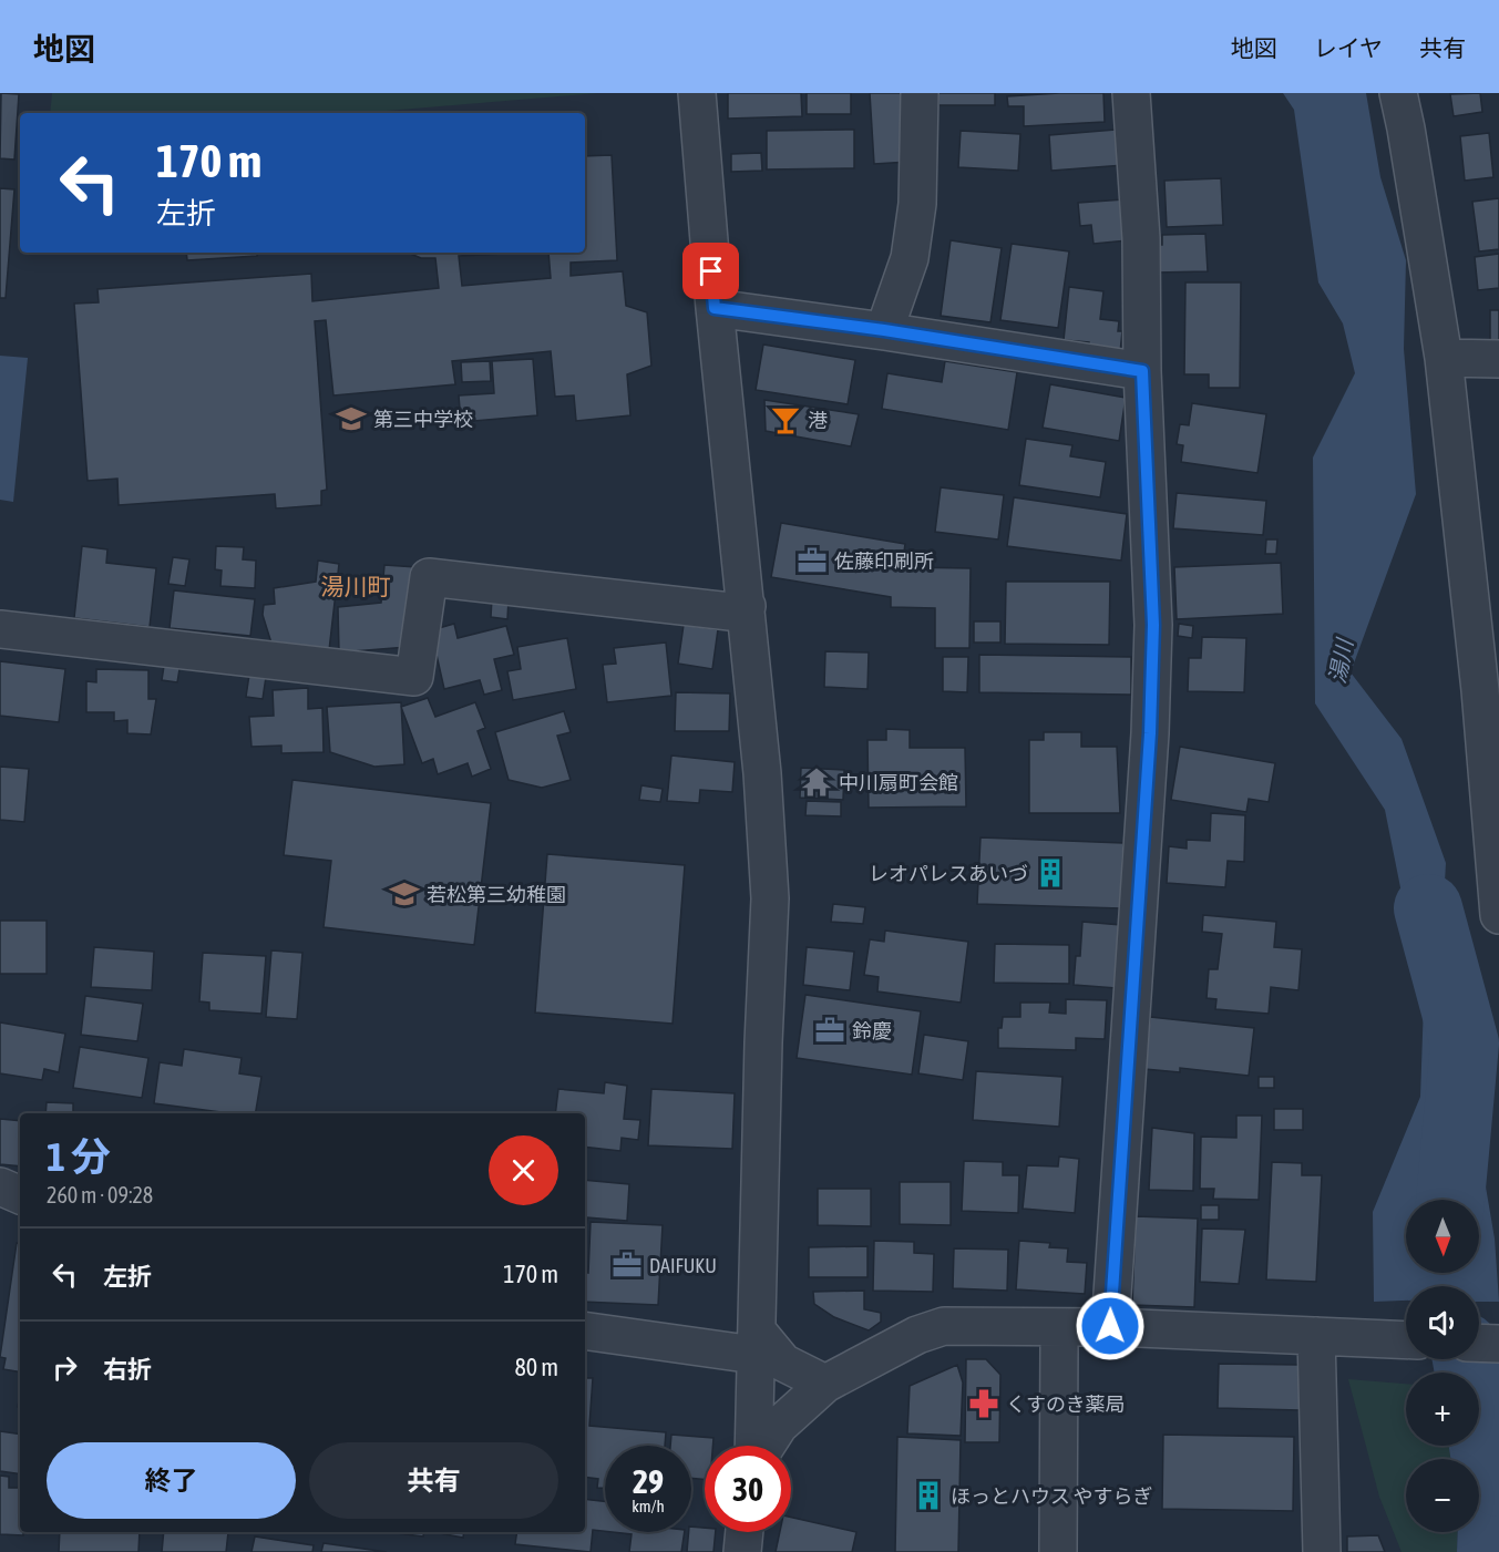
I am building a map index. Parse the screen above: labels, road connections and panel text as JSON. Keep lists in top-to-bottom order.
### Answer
{
  "districts": ["湯川町"],
  "water": ["湯川"],
  "places": {
    "school or university": ["第三中学校", "若松第三幼稚園"],
    "bar": ["港"],
    "office": ["佐藤印刷所", "鈴慶", "DAIFUKU"],
    "temple": ["中川扇町会館"],
    "building": ["レオパレスあいづ", "ほっとハウス やすらぎ"],
    "pharmacy": ["くすのき薬局"]
  },
  "north": "bottom",
  "page": {
    "header": "地図",
    "nav": ["地図", "レイヤ", "共有"],
    "turn": ["170 m", "左折"],
    "heading": ["1 分", "260 m · 09:28"],
    "map_buttons": ["+", "−"],
    "list": [
      {
        "name": "左折",
        "value": "170 m"
      },
      {
        "name": "右折",
        "value": "80 m"
      }
    ],
    "buttons": ["終了", "共有"],
    "speed": "29 km/h",
    "limit": "30"
  }
}
